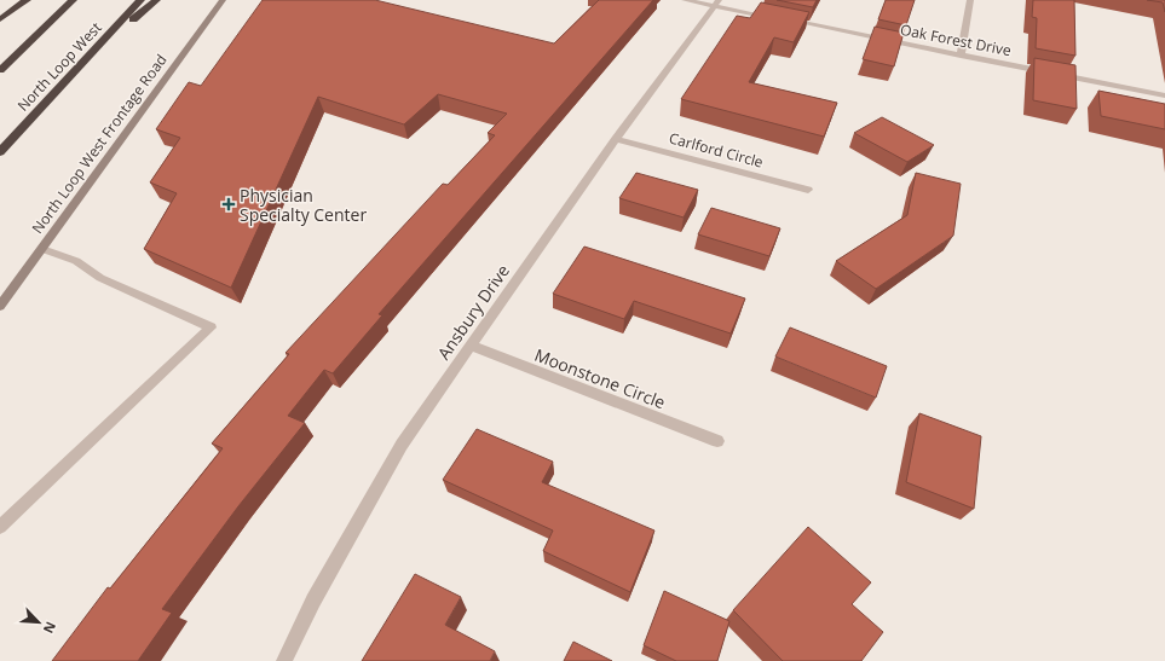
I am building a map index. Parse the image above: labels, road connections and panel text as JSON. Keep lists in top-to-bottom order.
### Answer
{
  "streets": {
    "highway": ["North Loop West"],
    "main road": ["North Loop West Frontage Road"],
    "street": [
      "Oak Forest Drive",
      "Carlford Circle",
      "Ansbury Drive",
      "Moonstone Circle"
    ]
  },
  "crossings": [
    ["Carlford Circle", "Ansbury Drive"],
    ["Ansbury Drive", "Moonstone Circle"]
  ],
  "places": {
    "health": ["Physician Specialty Center"]
  },
  "north": "bottom right"
}
